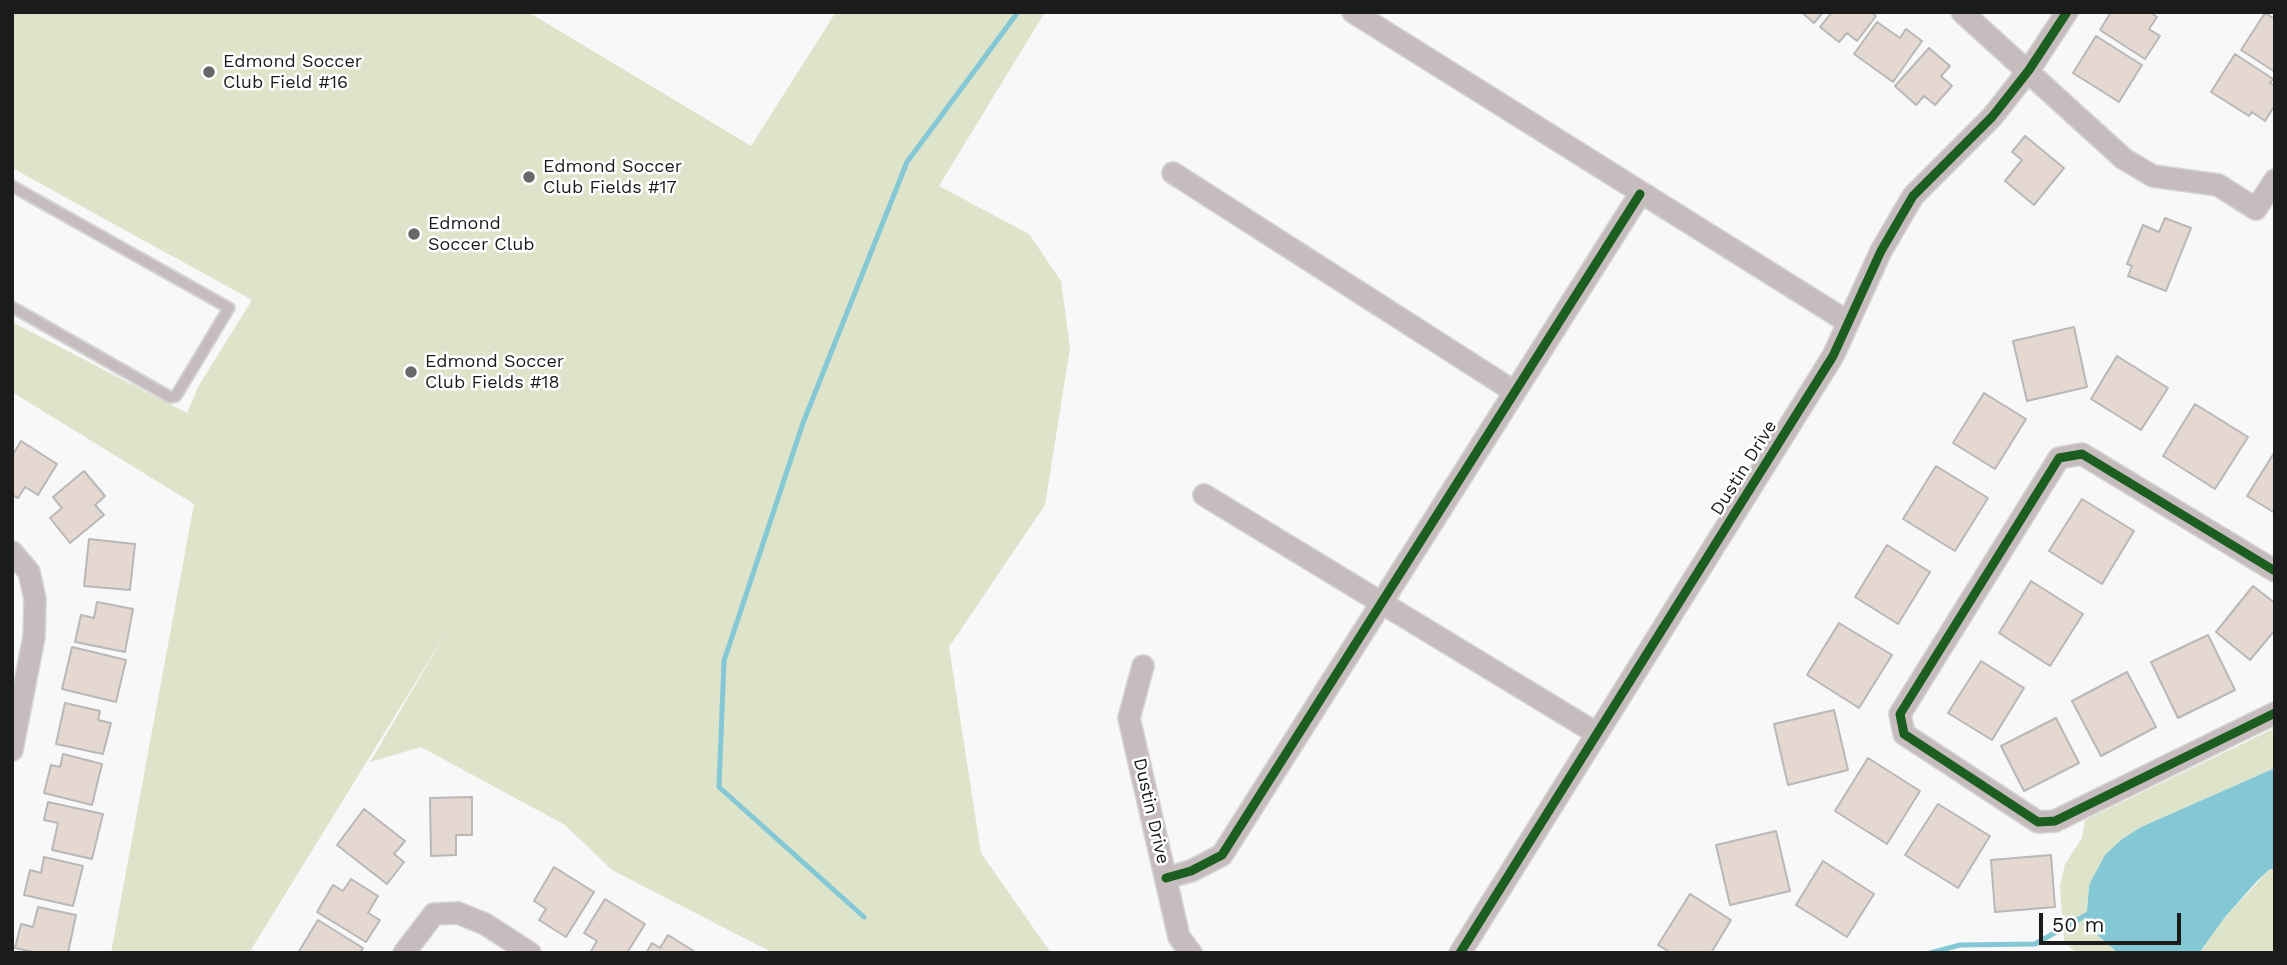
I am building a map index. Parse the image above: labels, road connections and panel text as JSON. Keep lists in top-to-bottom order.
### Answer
{
  "streets": {
    "street": ["Dustin Drive"]
  },
  "places": [
    "Edmond Soccer Club Field #16",
    "Edmond Soccer Club Fields #17",
    "Edmond Soccer Club",
    "Edmond Soccer Club Fields #18"
  ],
  "scale_bar": "50 m"
}
